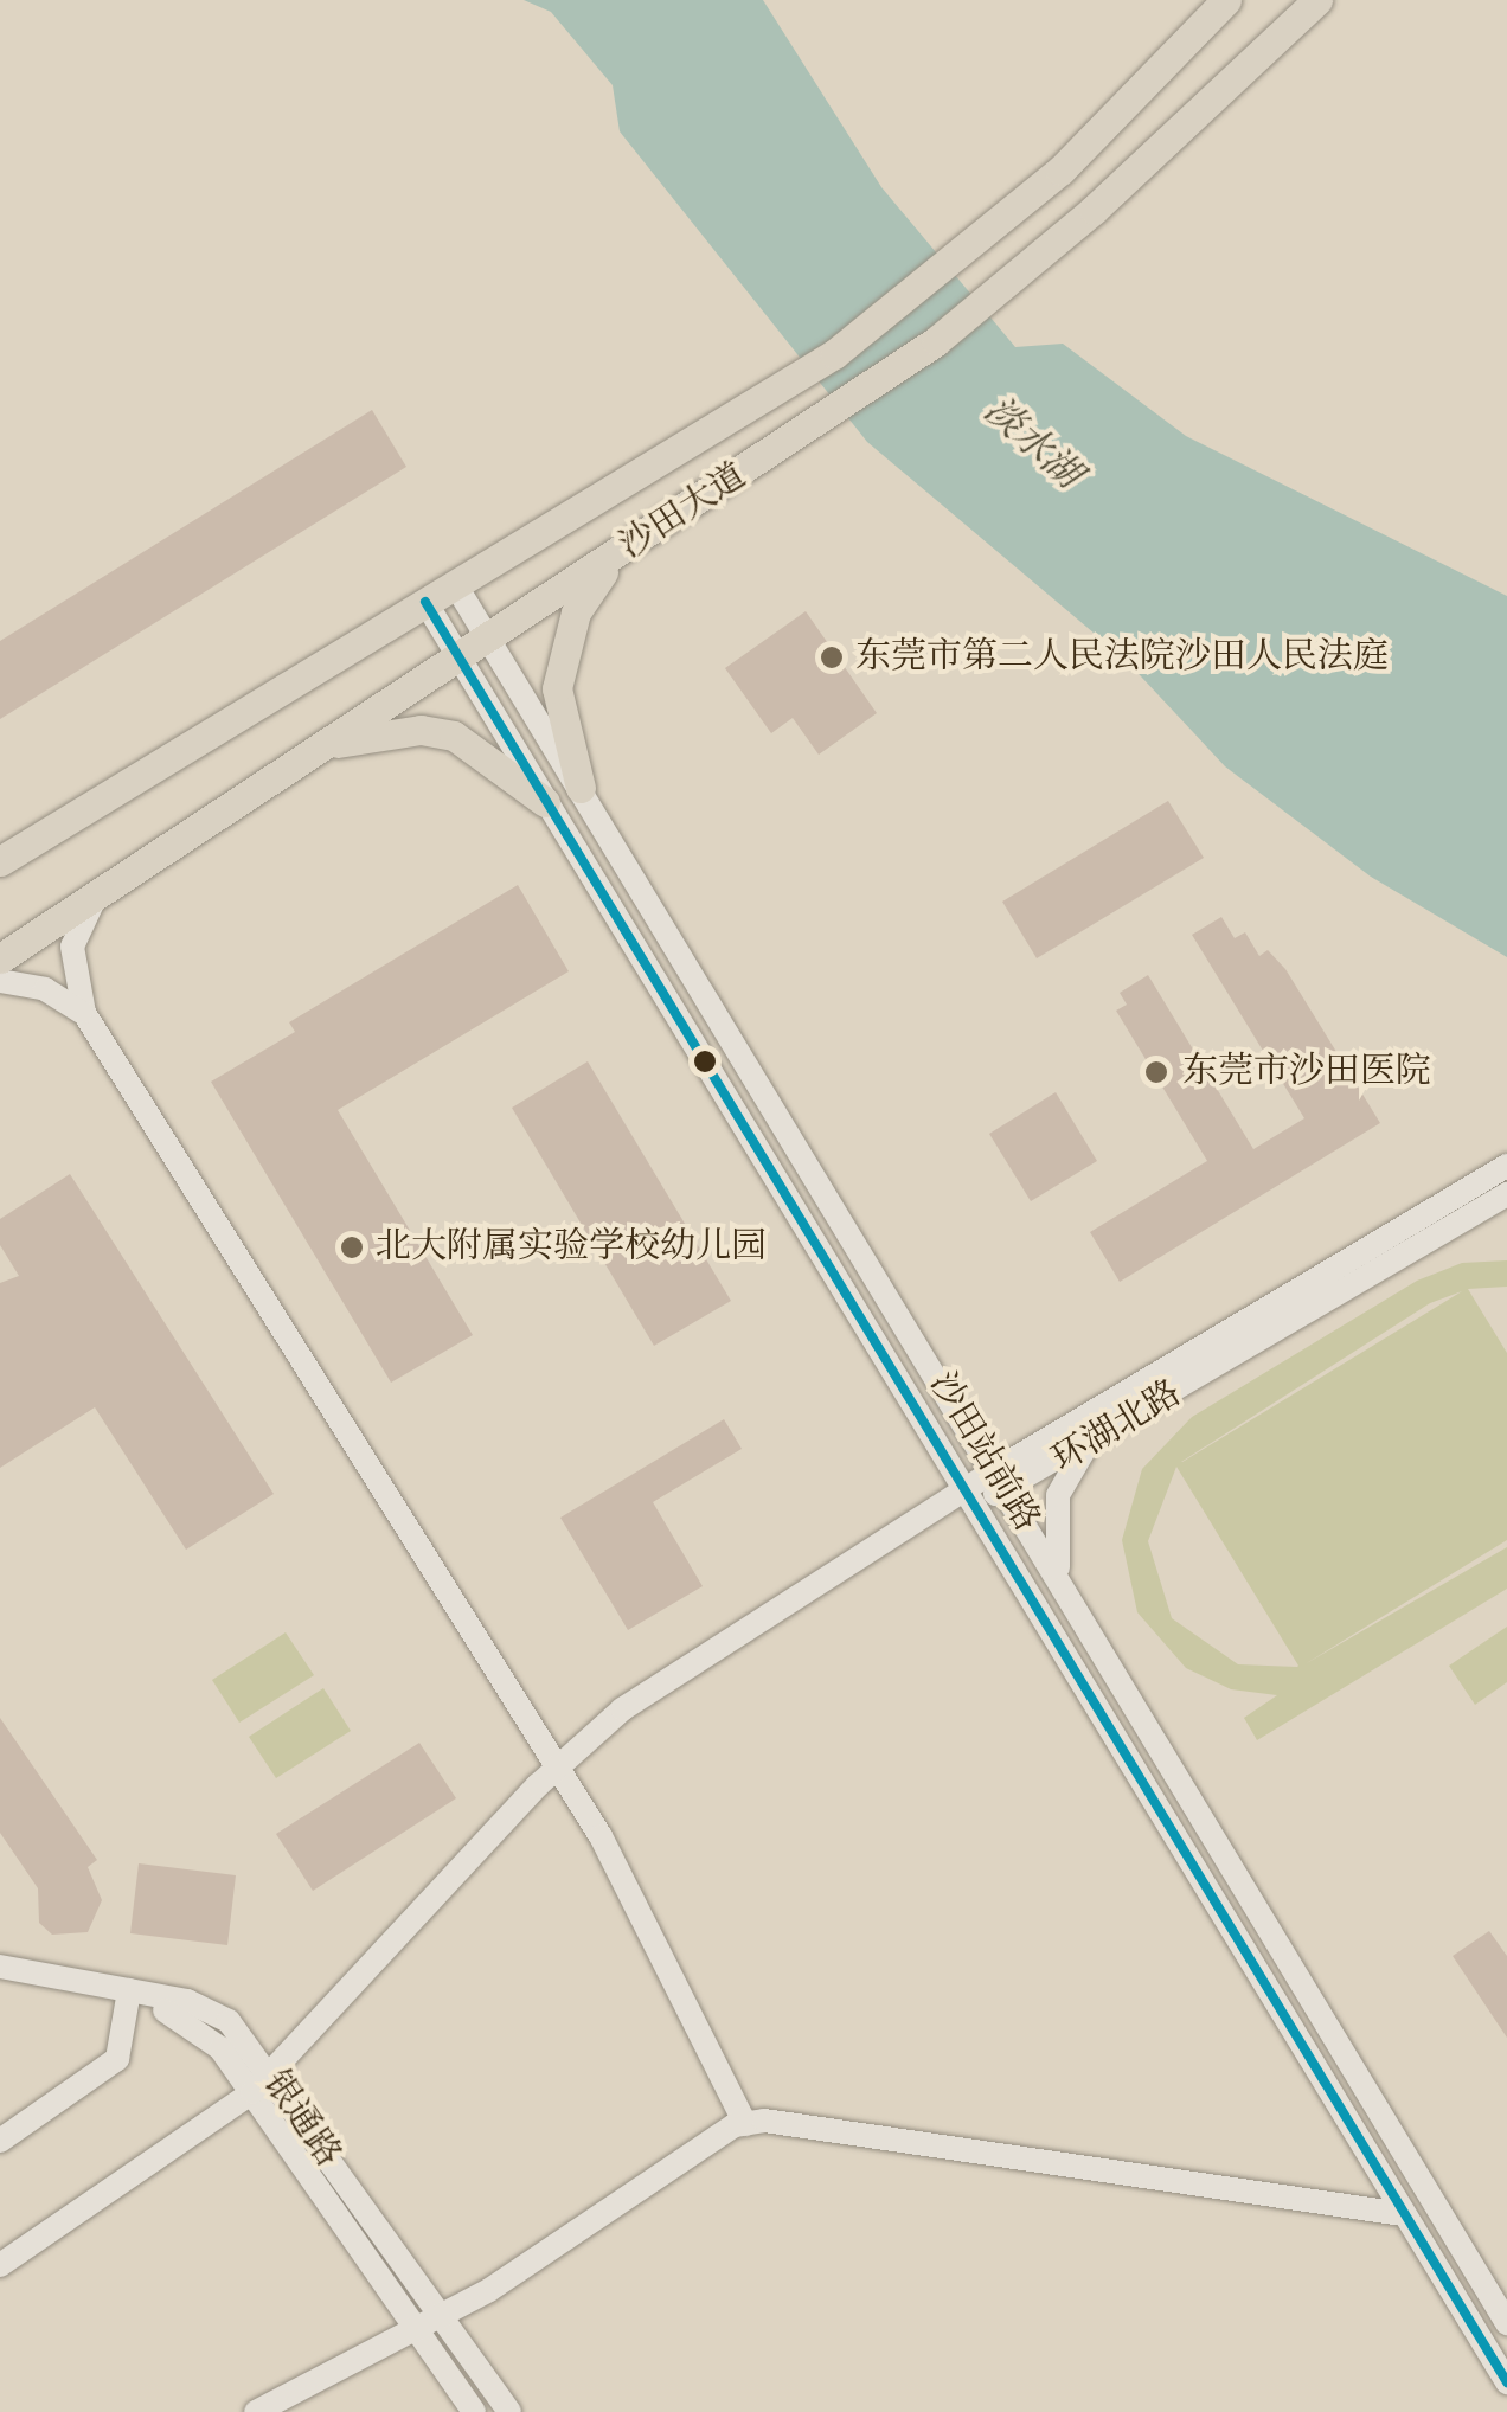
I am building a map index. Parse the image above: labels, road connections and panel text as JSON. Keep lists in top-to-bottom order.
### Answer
{
  "streets": {
    "main road": ["沙田大道"],
    "street": ["环湖北路", "沙田站前路", "银通路"]
  },
  "crossings": [
    ["沙田大道", "沙田站前路"],
    ["环湖北路", "沙田站前路"]
  ],
  "water": ["淡水湖"],
  "places": ["东莞市第二人民法院沙田人民法庭", "东莞市沙田医院", "北大附属实验学校幼儿园"]
}
